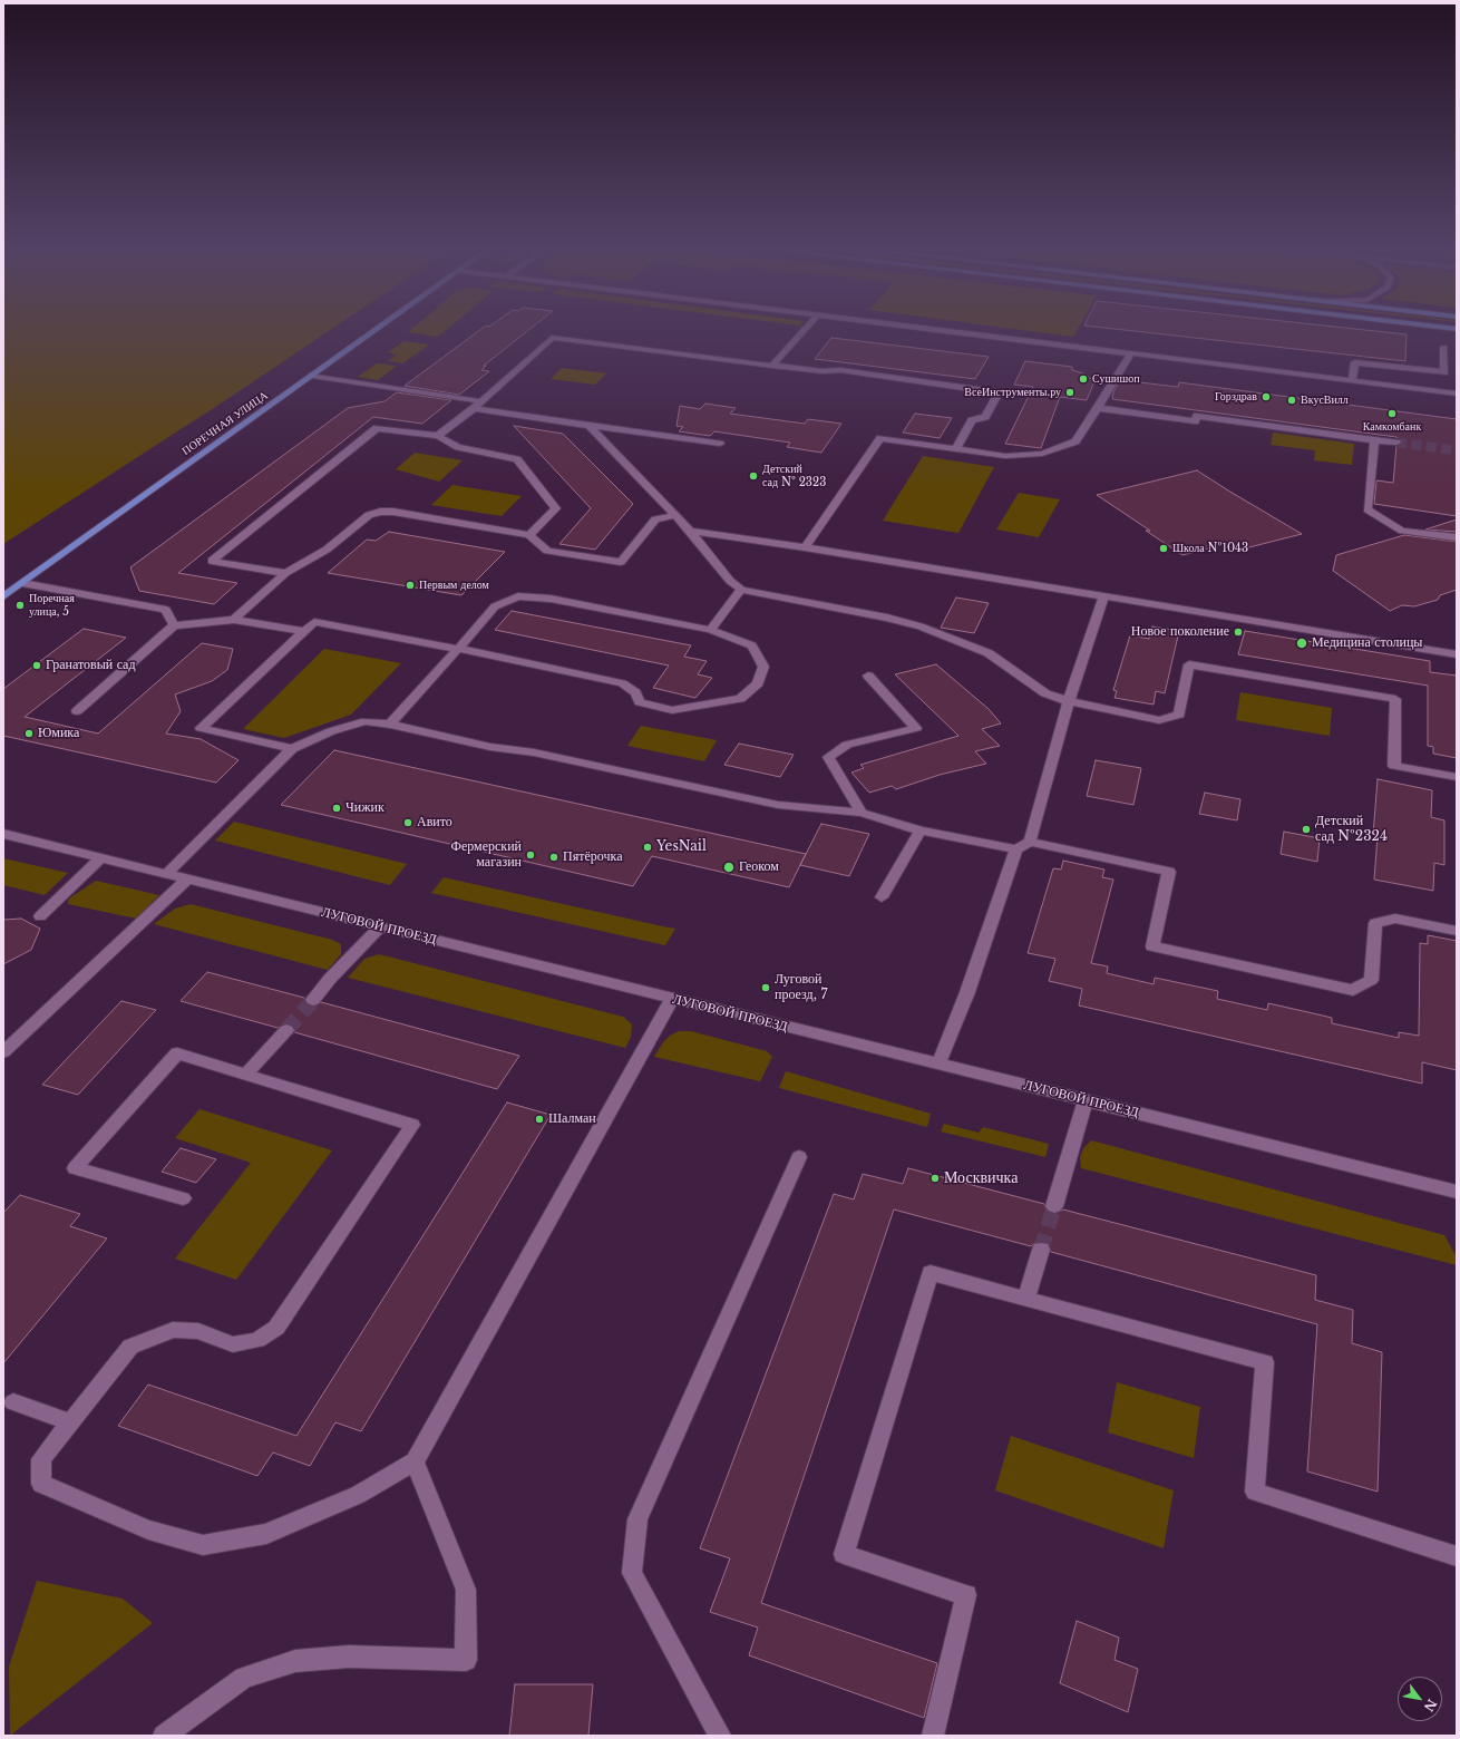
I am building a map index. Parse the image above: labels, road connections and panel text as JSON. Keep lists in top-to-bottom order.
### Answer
{
  "streets": {
    "main road": ["ПОРЕЧНАЯ УЛИЦА"],
    "street": ["ЛУГОВОЙ ПРОЕЗД"]
  },
  "places": [
    "Сушишоп",
    "ВсеИнструменты.ру",
    "Горздрав",
    "ВкусВилл",
    "Камкомбанк",
    "Детский сад № 2323",
    "Школа №1043",
    "Первым делом",
    "Поречная улица, 5",
    "Новое поколение",
    "Медицина столицы",
    "Гранатовый сад",
    "Юмика",
    "Чижик",
    "Авито",
    "Детский сад №2324",
    "YesNail",
    "Фермерский магазин",
    "Пятёрочка",
    "Геоком",
    "Луговой проезд, 7",
    "Шалман",
    "Москвичка"
  ],
  "north": "bottom right"
}
